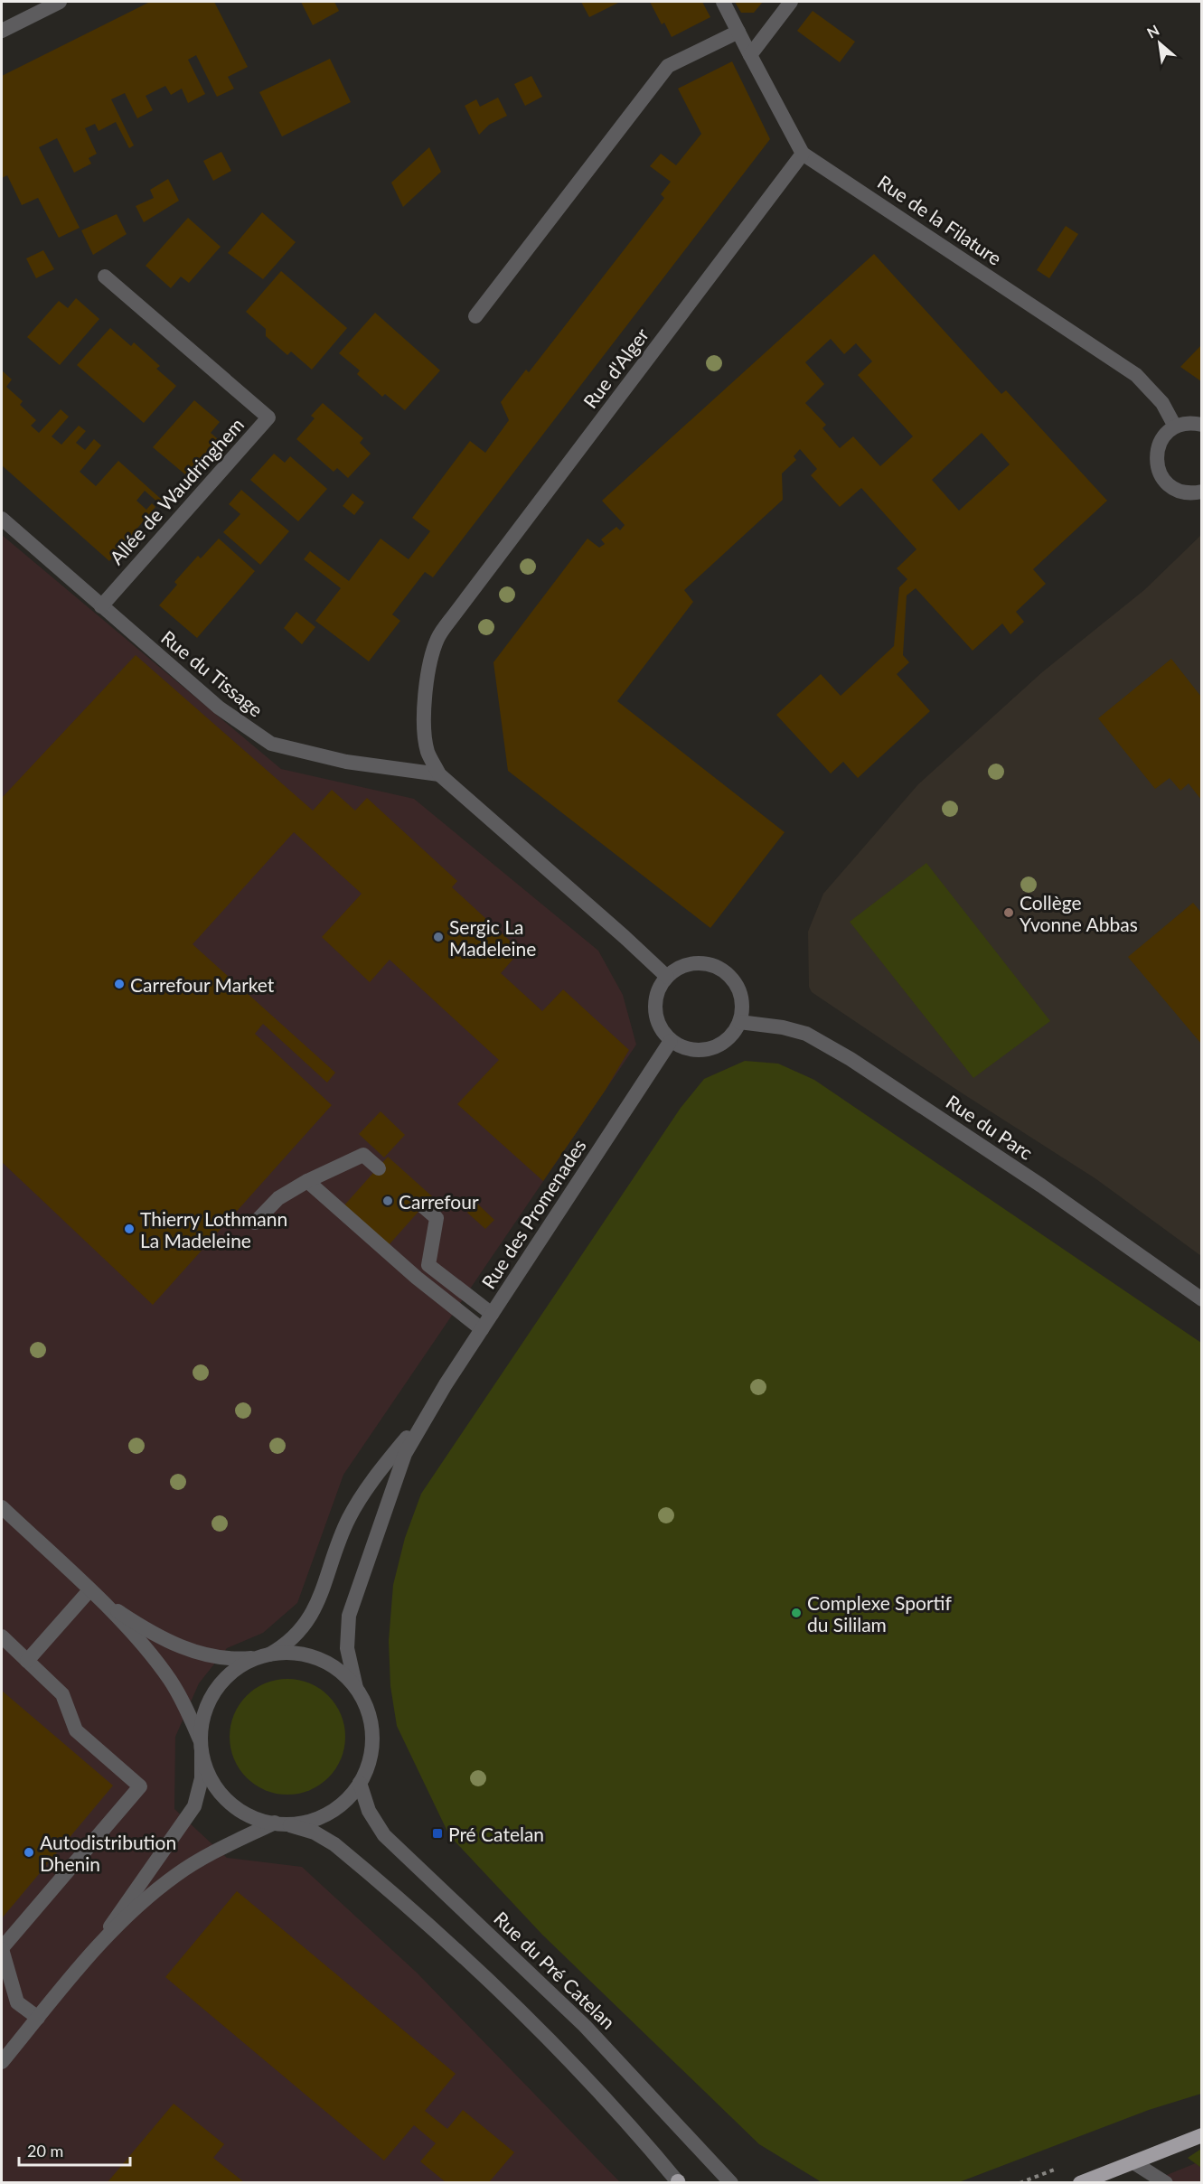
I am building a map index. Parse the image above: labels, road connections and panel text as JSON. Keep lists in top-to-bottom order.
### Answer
{
  "streets": {
    "street": [
      "Rue de la Filature",
      "Rue d'Alger",
      "Allée de Waudringhem",
      "Rue du Tissage",
      "Rue du Parc",
      "Rue des Promenades",
      "Rue du Pré Catelan"
    ]
  },
  "crossings": [
    ["Rue de la Filature", "Rue d'Alger"],
    ["Rue d'Alger", "Rue du Tissage"],
    ["Allée de Waudringhem", "Rue du Tissage"],
    ["Rue du Parc", "Rue des Promenades"],
    ["Rue des Promenades", "Rue du Pré Catelan"]
  ],
  "places": {
    "other": [
      "Collège Yvonne Abbas",
      "Sergic La Madeleine",
      "Carrefour Market",
      "Carrefour",
      "Thierry Lothmann La Madeleine",
      "Complexe Sportif du Sililam",
      "Autodistribution Dhenin"
    ],
    "transit": ["Pré Catelan"]
  },
  "scale_bar": "20 m",
  "north": "top left"
}
